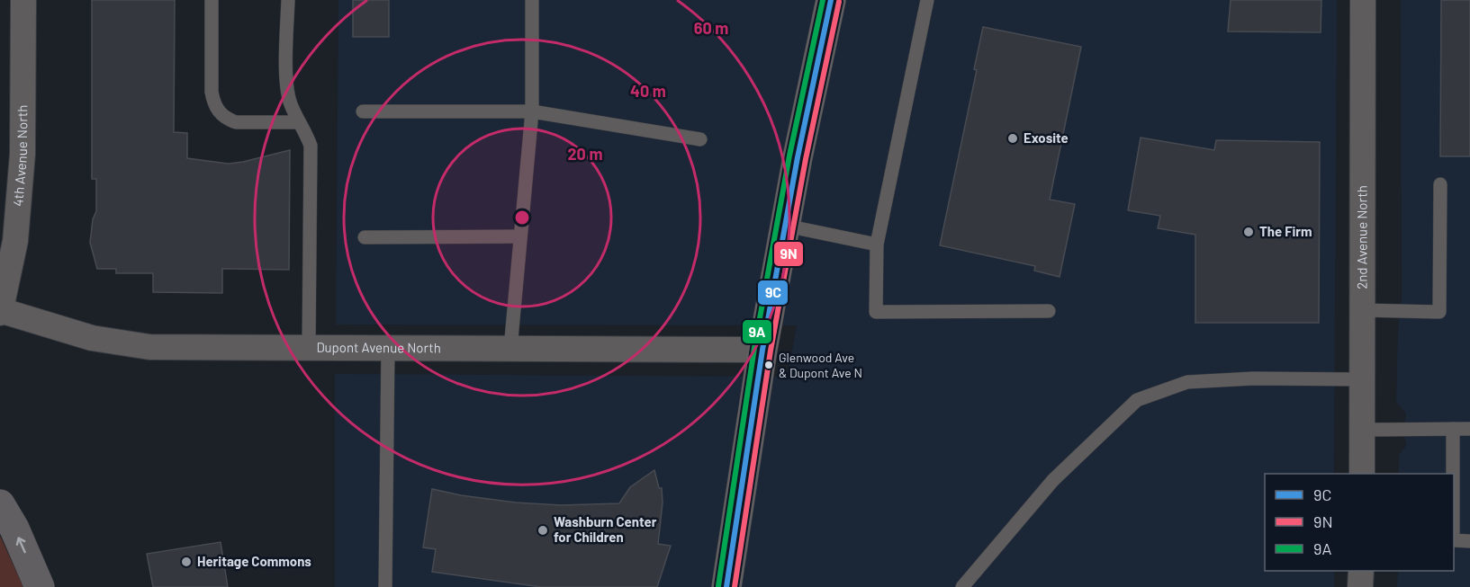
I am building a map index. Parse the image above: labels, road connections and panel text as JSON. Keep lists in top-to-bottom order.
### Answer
{
  "streets": {
    "street": ["4th Avenue North", "2nd Avenue North", "Dupont Avenue North"]
  },
  "crossings": [
    ["4th Avenue North", "Dupont Avenue North"]
  ],
  "places": [
    "Exosite",
    "The Firm",
    "Glenwood Ave & Dupont Ave N",
    "Washburn Center for Children",
    "Heritage Commons"
  ],
  "lines": ["transit line 9C", "transit line 9A", "transit line 9N"],
  "legend": ["9C", "9N", "9A"],
  "rings": ["60 m", "40 m", "20 m"]
}
